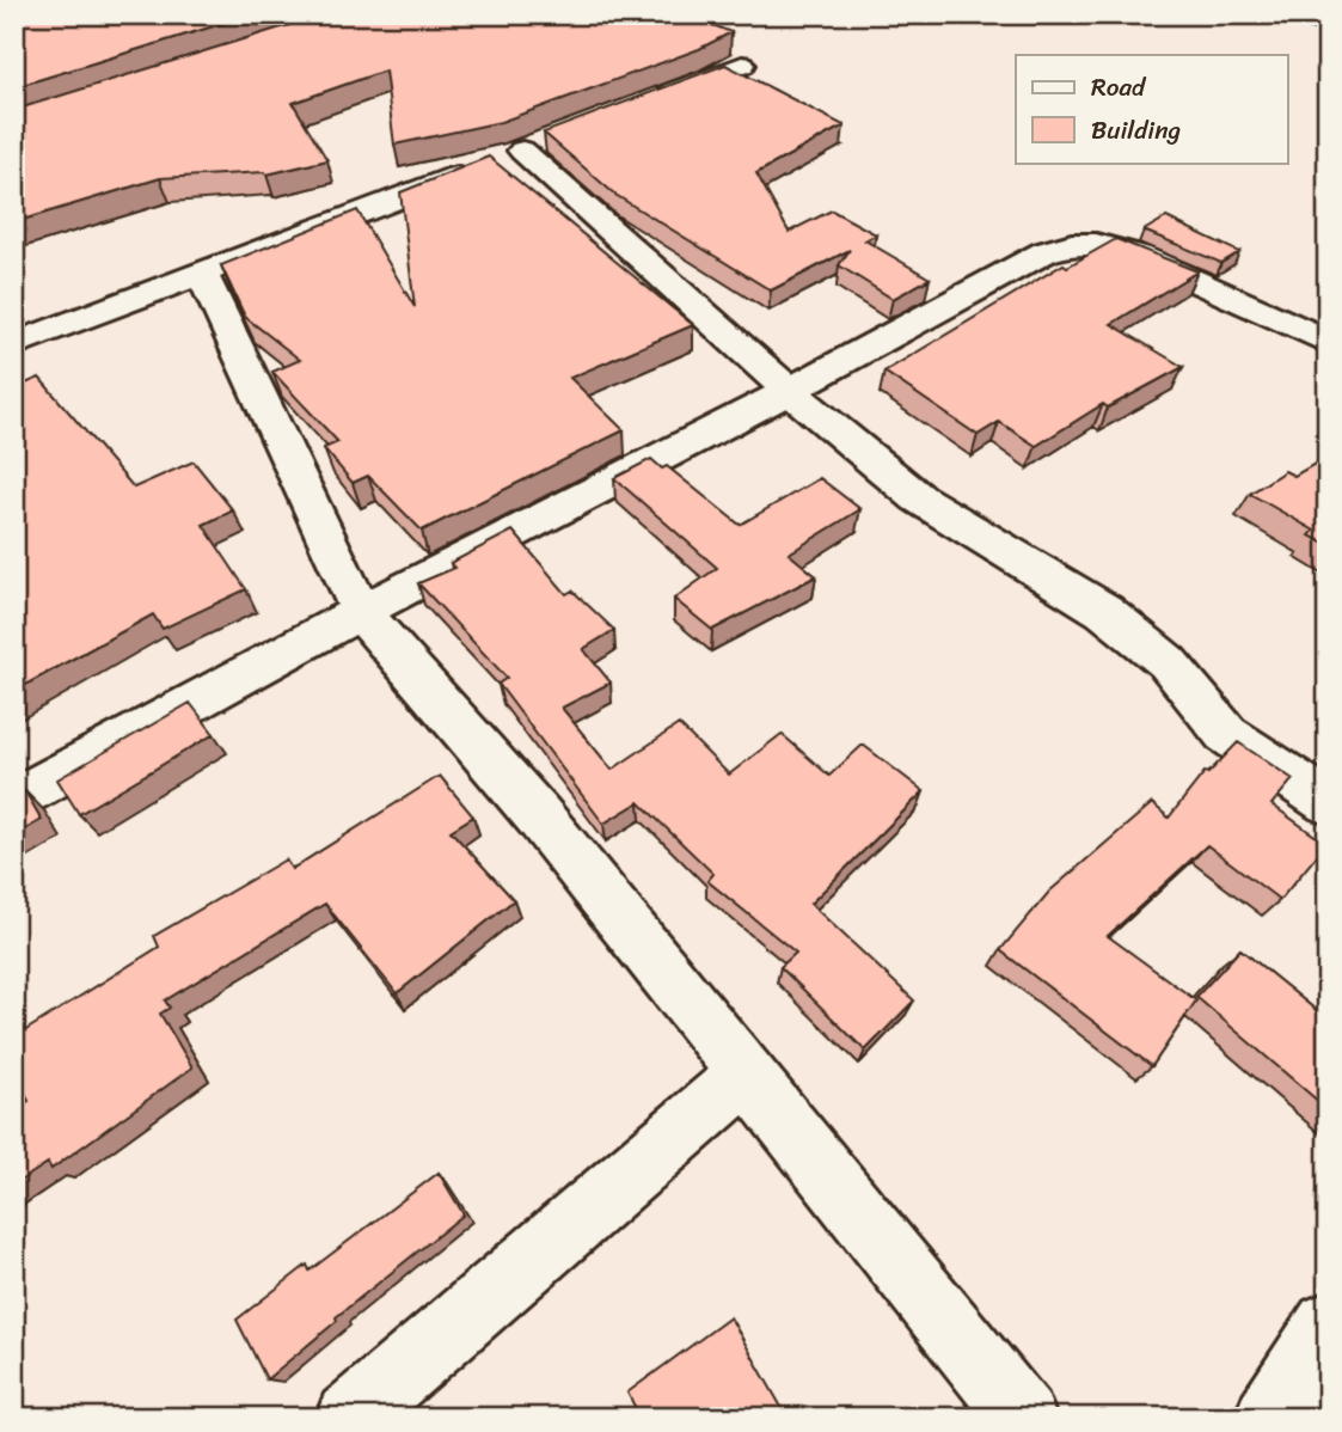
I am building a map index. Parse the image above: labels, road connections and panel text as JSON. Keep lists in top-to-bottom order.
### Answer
{
  "legend": ["Road", "Building"]
}
